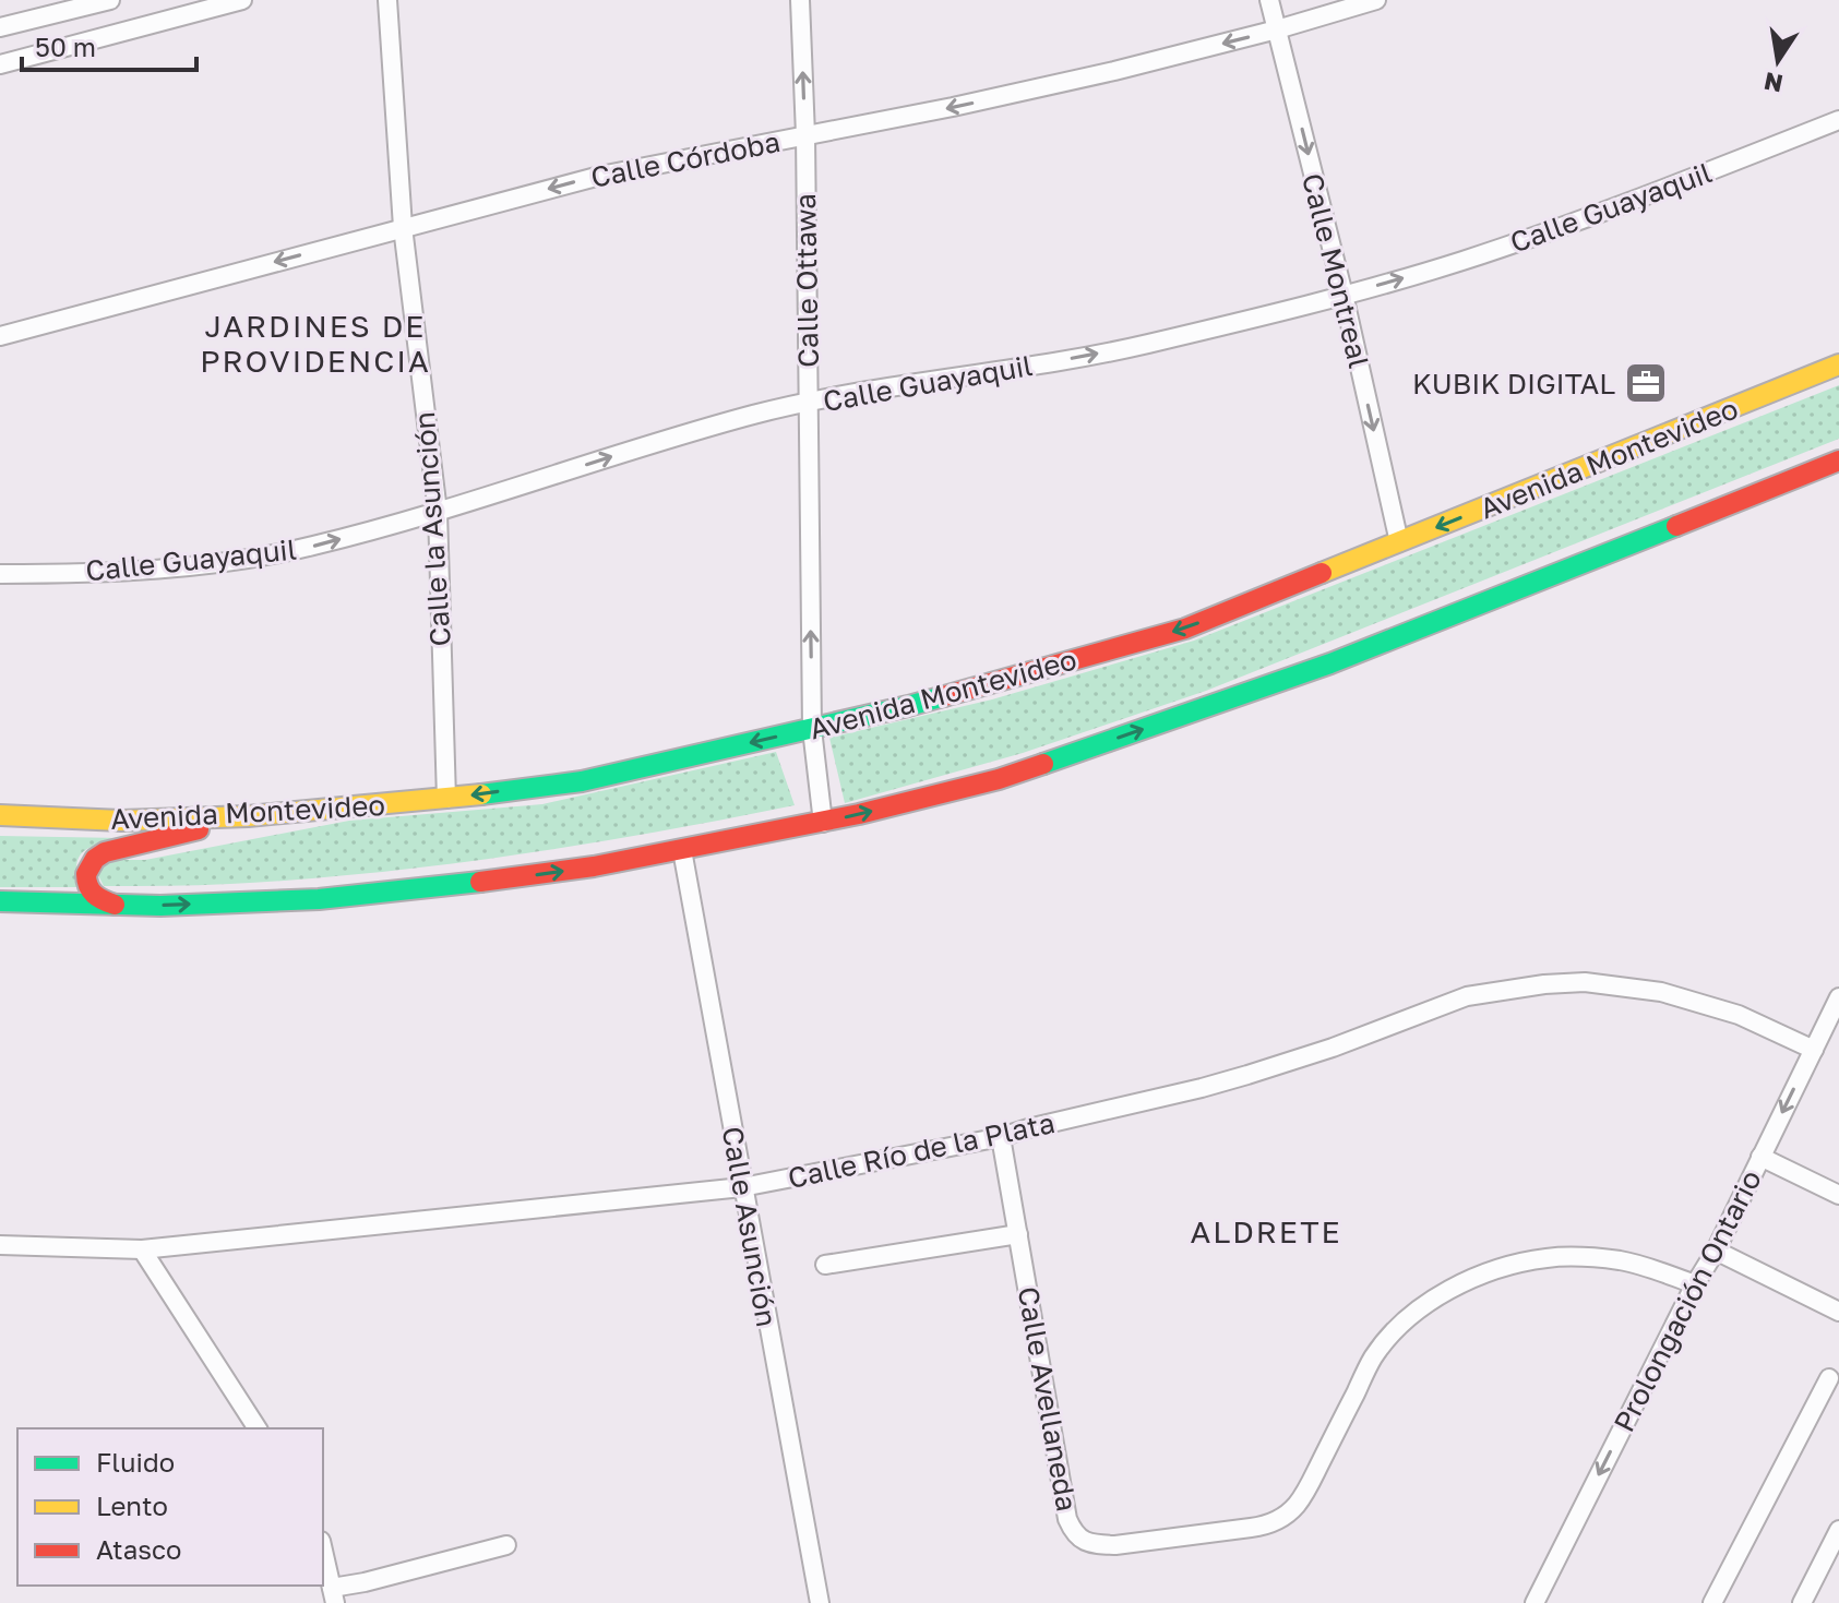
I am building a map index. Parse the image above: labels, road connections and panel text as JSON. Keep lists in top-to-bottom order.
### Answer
{
  "streets": {
    "street": [
      "Calle Córdoba",
      "Calle Guayaquil",
      "Calle Montreal",
      "Calle Ottawa",
      "Avenida Montevideo",
      "Calle la Asunción",
      "Calle Río de la Plata",
      "Calle Asunción",
      "Prolongación Ontario",
      "Calle Avellaneda"
    ]
  },
  "crossings": [
    ["Calle Córdoba", "Calle Montreal"],
    ["Calle Córdoba", "Calle Ottawa"],
    ["Calle Córdoba", "Calle la Asunción"],
    ["Calle Guayaquil", "Calle Montreal"],
    ["Calle Guayaquil", "Calle Ottawa"],
    ["Calle Guayaquil", "Calle la Asunción"],
    ["Calle Montreal", "Avenida Montevideo"],
    ["Calle Ottawa", "Avenida Montevideo"],
    ["Avenida Montevideo", "Calle la Asunción"],
    ["Calle Río de la Plata", "Calle Asunción"],
    ["Calle Río de la Plata", "Prolongación Ontario"],
    ["Calle Río de la Plata", "Calle Avellaneda"],
    ["Prolongación Ontario", "Calle Avellaneda"]
  ],
  "one_way": [
    "Calle Córdoba",
    "Calle Guayaquil",
    "Calle Montreal",
    "Calle Ottawa",
    "Prolongación Ontario"
  ],
  "districts": ["JARDINES DE PROVIDENCIA", "ALDRETE"],
  "places": {
    "office": ["KUBIK DIGITAL"]
  },
  "legend": ["Fluido", "Lento", "Atasco"],
  "scale_bar": "50 m",
  "north": "bottom"
}
